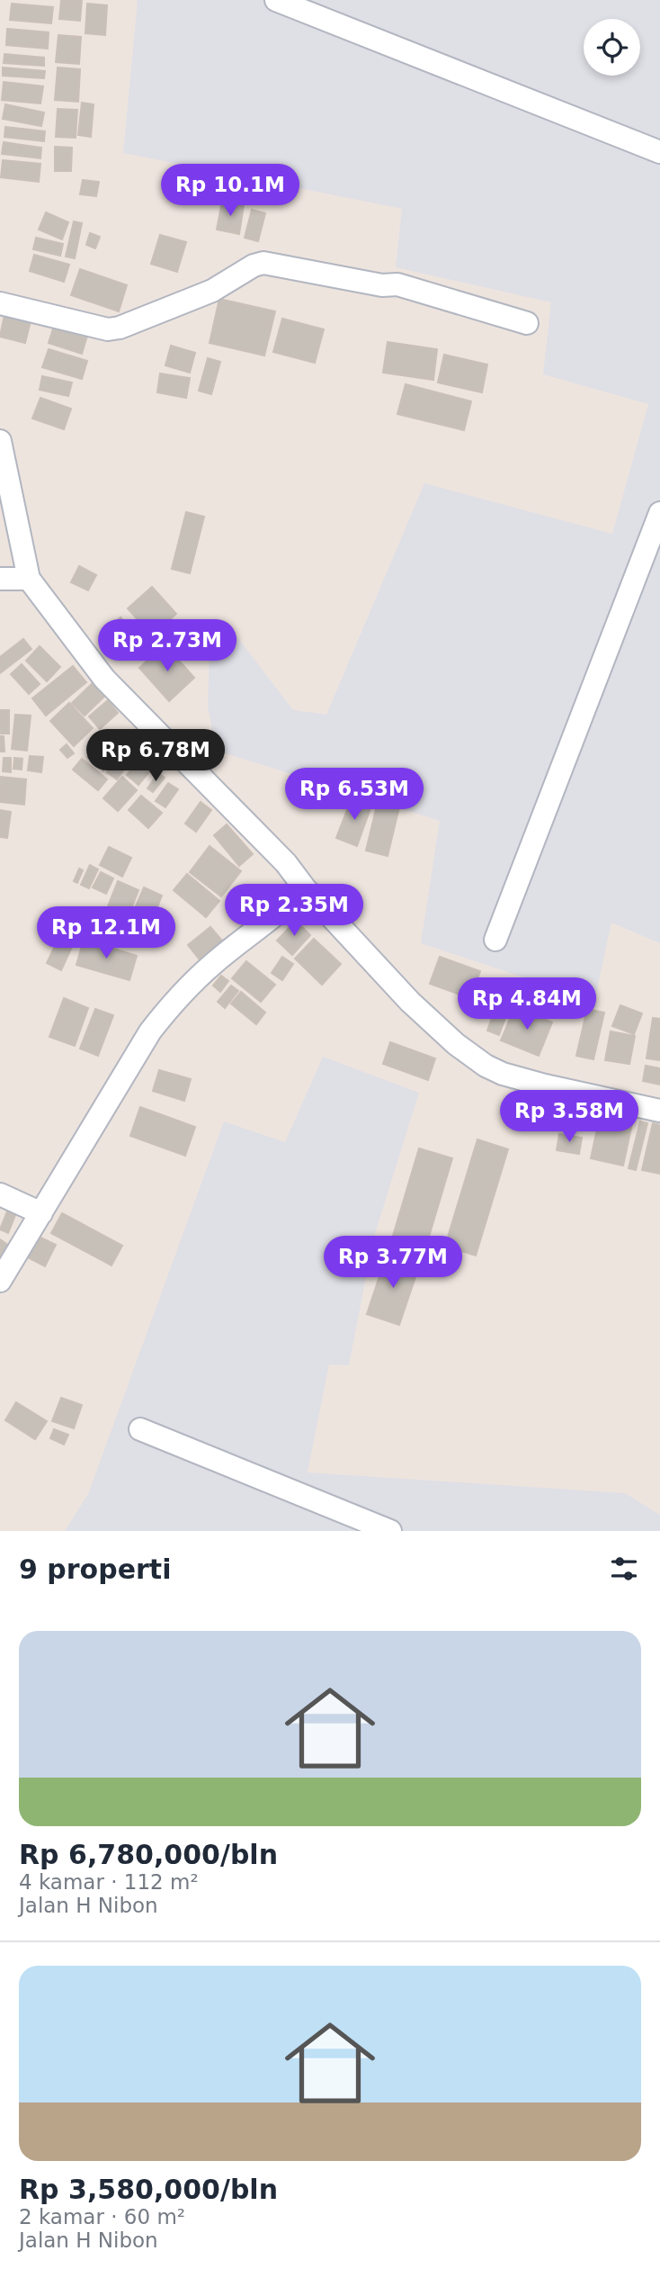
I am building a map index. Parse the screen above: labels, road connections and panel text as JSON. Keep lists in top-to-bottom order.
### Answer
{
  "page": {
    "price": [
      "Rp 10.1M",
      "Rp 2.73M",
      "Rp 6.78M",
      "Rp 6.53M",
      "Rp 2.35M",
      "Rp 12.1M",
      "Rp 4.84M",
      "Rp 3.58M",
      "Rp 3.77M"
    ],
    "heading": "9 properti",
    "list": [
      {
        "name": "Rp 6,780,000/bln",
        "note": "4 kamar · 112 m² · Jalan H Nibon"
      },
      {
        "name": "Rp 3,580,000/bln",
        "note": "2 kamar · 60 m² · Jalan H Nibon"
      }
    ]
  }
}
